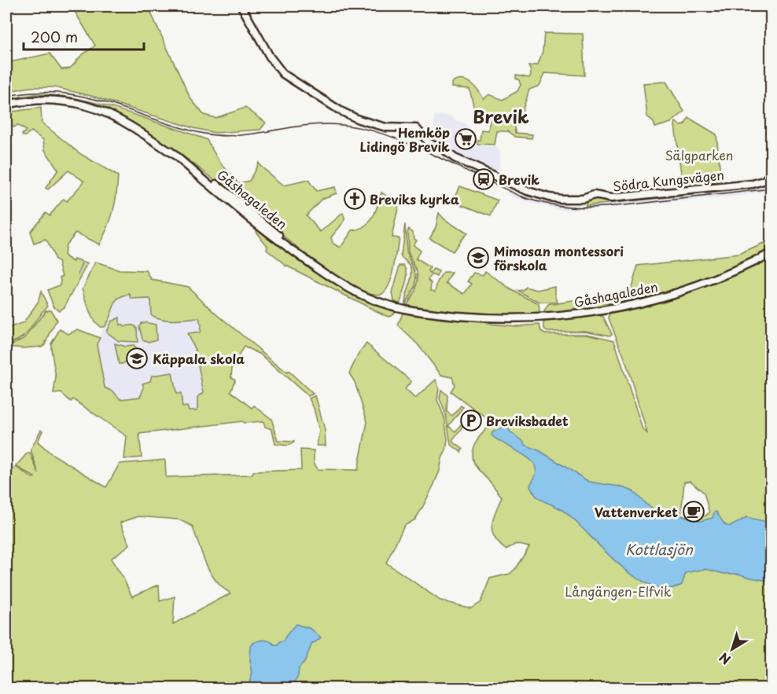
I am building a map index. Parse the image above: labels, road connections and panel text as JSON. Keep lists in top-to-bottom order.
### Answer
{
  "streets": {
    "main road": ["Södra Kungsvägen", "Gåshagaleden"]
  },
  "districts": ["Brevik"],
  "water": ["Kottlasjön"],
  "parks": ["Sälgparken", "Långängen-Elfvik"],
  "places": {
    "supermarket": ["Hemköp Lidingö Brevik"],
    "station": ["Brevik"],
    "church": ["Breviks kyrka"],
    "school or university": ["Mimosan montessori förskola", "Käppala skola"],
    "parking": ["Breviksbadet"],
    "cafe": ["Vattenverket"]
  },
  "scale_bar": "200 m",
  "north": "bottom left"
}
